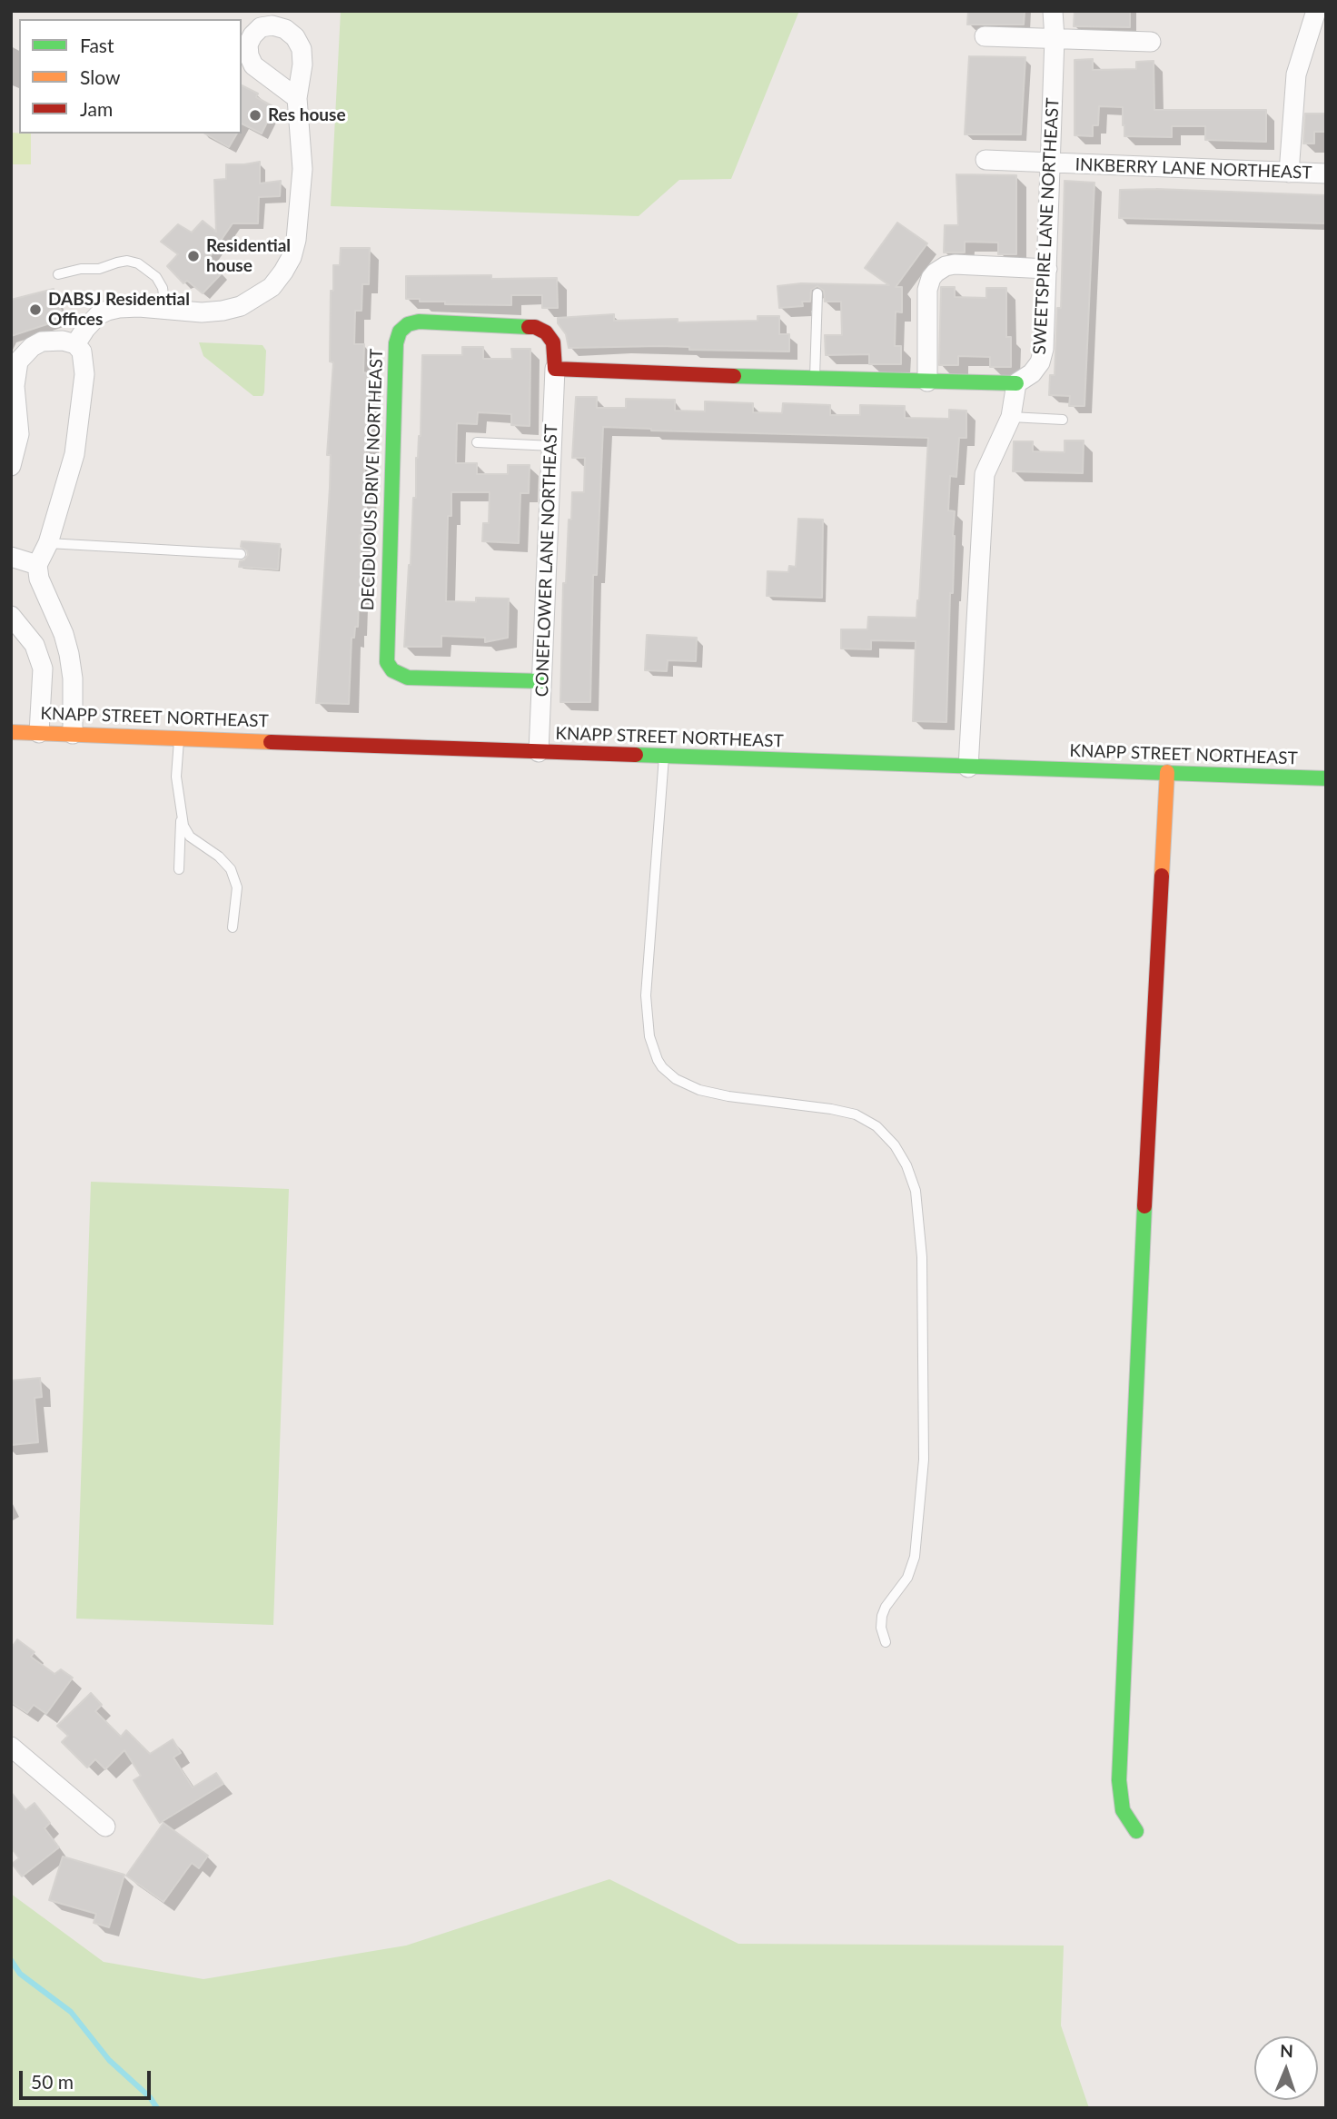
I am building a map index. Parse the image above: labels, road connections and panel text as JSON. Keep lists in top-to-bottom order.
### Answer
{
  "streets": {
    "street": [
      "INKBERRY LANE NORTHEAST",
      "SWEETSPIRE LANE NORTHEAST",
      "DECIDUOUS DRIVE NORTHEAST",
      "CONEFLOWER LANE NORTHEAST",
      "KNAPP STREET NORTHEAST"
    ]
  },
  "crossings": [
    ["INKBERRY LANE NORTHEAST", "SWEETSPIRE LANE NORTHEAST"],
    ["DECIDUOUS DRIVE NORTHEAST", "CONEFLOWER LANE NORTHEAST"],
    ["CONEFLOWER LANE NORTHEAST", "KNAPP STREET NORTHEAST"]
  ],
  "places": ["Res house", "Residential house", "DABSJ Residential Offices"],
  "legend": ["Fast", "Slow", "Jam"],
  "scale_bar": "50 m",
  "north": "top"
}
